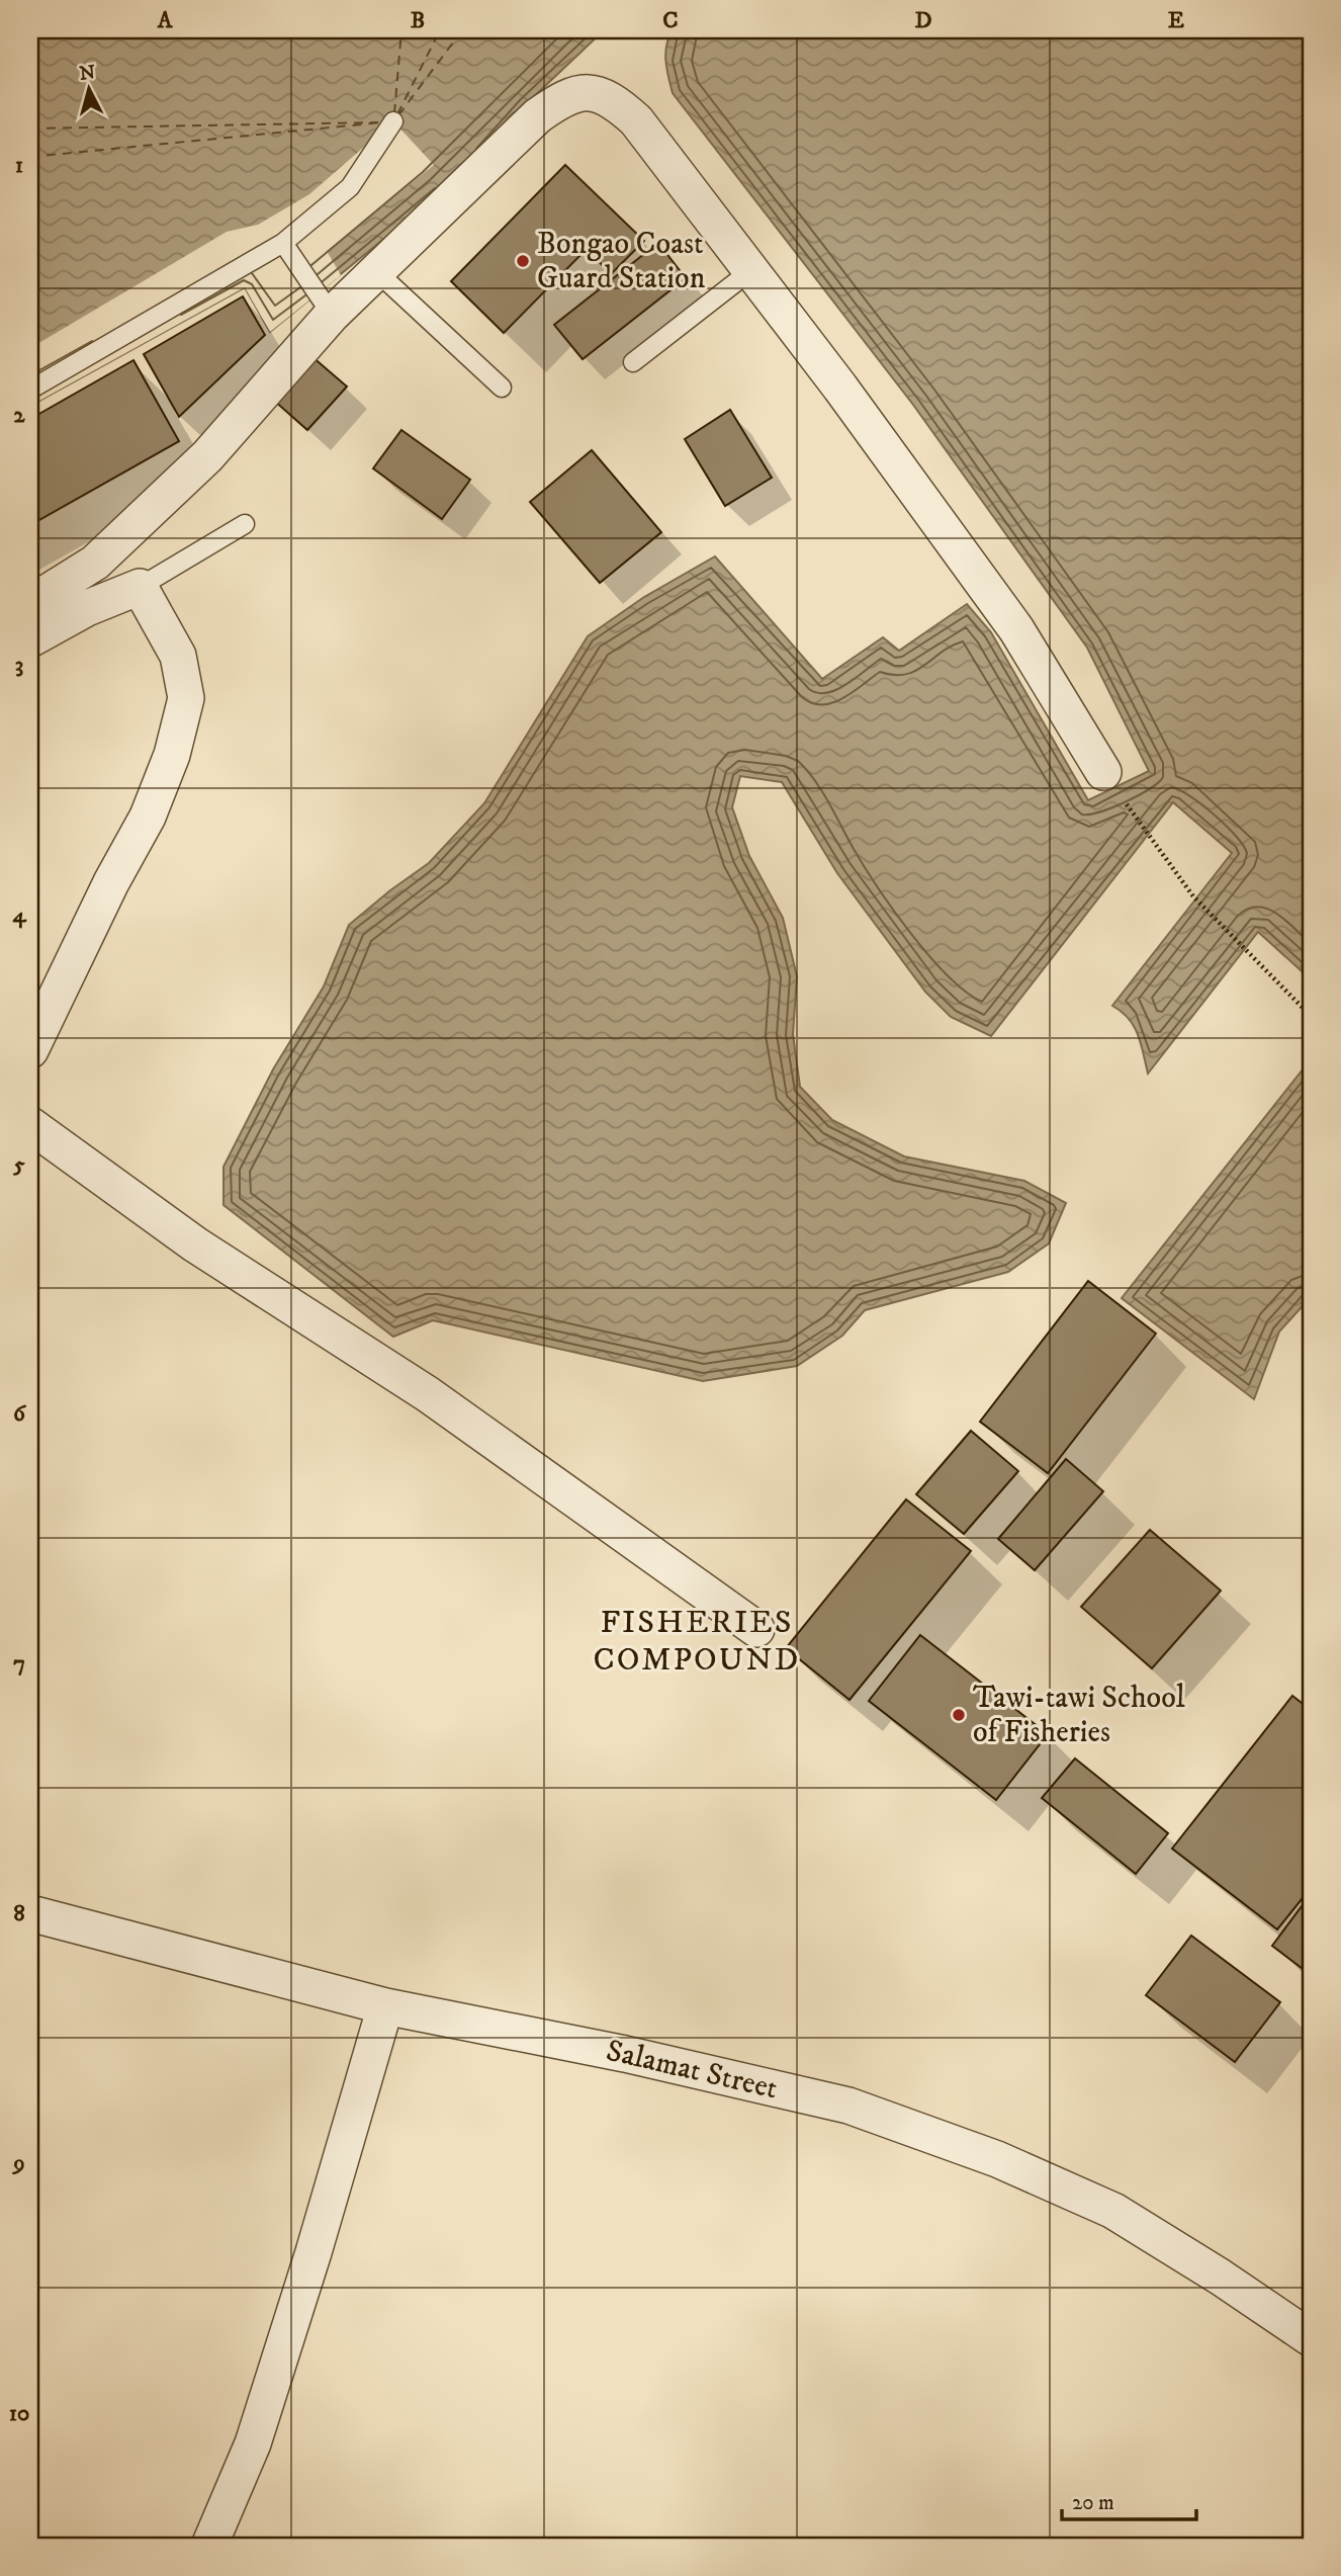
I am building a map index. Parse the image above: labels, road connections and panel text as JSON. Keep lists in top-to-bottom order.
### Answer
{
  "streets": {
    "street": ["Salamat Street"]
  },
  "districts": ["FISHERIES COMPOUND"],
  "places": ["Bongao Coast Guard Station", "Tawi-tawi School of Fisheries"],
  "scale_bar": "20 m",
  "north": "top",
  "grid": {
    "columns": [
      "A",
      "B",
      "C",
      "D",
      "E"
    ],
    "rows": [
      "1",
      "2",
      "3",
      "4",
      "5",
      "6",
      "7",
      "8",
      "9",
      "10"
    ]
  }
}
